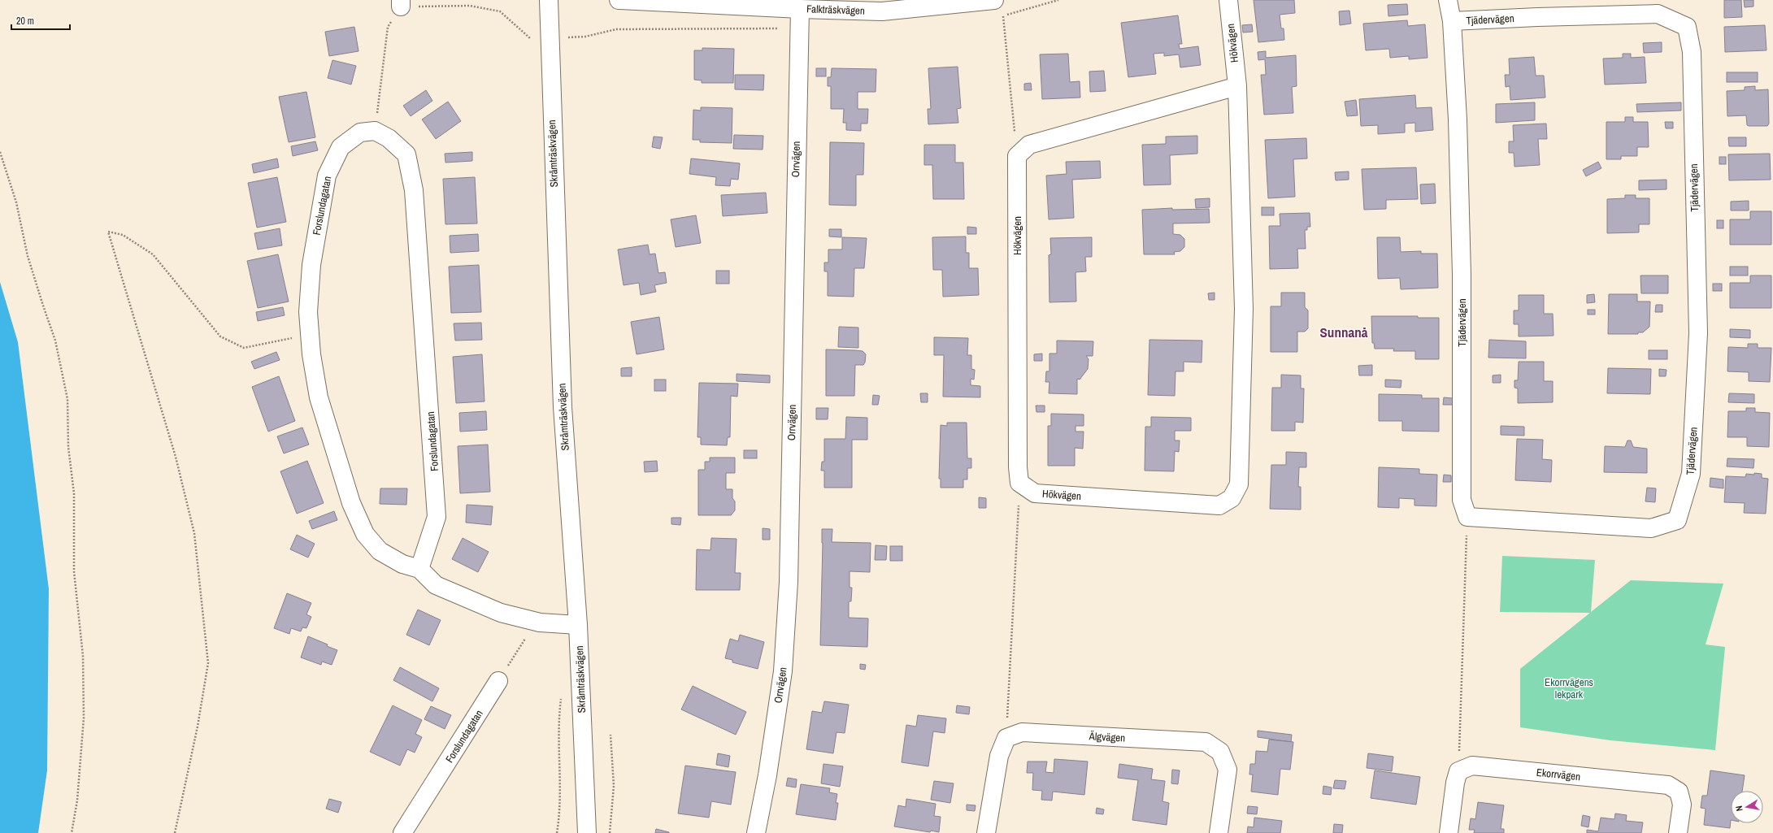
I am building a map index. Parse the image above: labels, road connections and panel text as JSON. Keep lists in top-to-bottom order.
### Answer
{
  "streets": {
    "street": [
      "Falkträskvägen",
      "Tjädervägen",
      "Hökvägen",
      "Skråmträskvägen",
      "Orrvägen",
      "Forslundagatan",
      "Älgvägen",
      "Ekorrvägen"
    ]
  },
  "crossings": [
    ["Falkträskvägen", "Orrvägen"],
    ["Skråmträskvägen", "Forslundagatan"]
  ],
  "districts": ["Sunnanå"],
  "parks": ["Ekorrvägens lekpark"],
  "scale_bar": "20 m",
  "north": "left"
}
